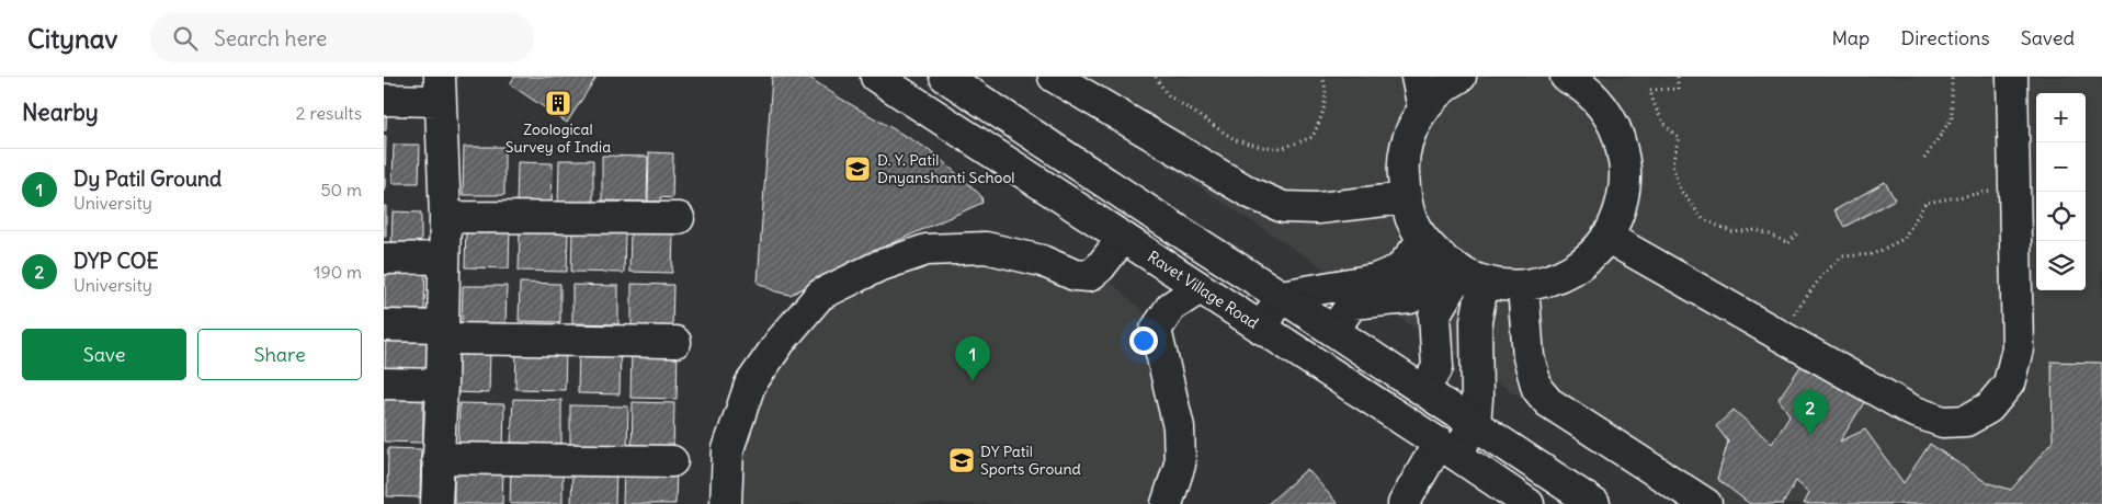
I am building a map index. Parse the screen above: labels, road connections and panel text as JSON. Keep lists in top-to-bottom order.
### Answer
{
  "streets": {
    "main road": ["Ravet Village Road"]
  },
  "places": {
    "building": ["Zoological Survey of India"],
    "school or university": ["D. Y. Patil Dnyanshanti School", "DY Patil Sports Ground"]
  },
  "page": {
    "header": "Citynav",
    "search": "Search here",
    "nav": ["Map", "Directions", "Saved"],
    "heading": ["Nearby", "2 results"],
    "map_buttons": ["+", "−"],
    "list": [
      {
        "mark": "1",
        "name": "Dy Patil Ground",
        "note": "University",
        "value": "50 m"
      },
      {
        "mark": "2",
        "name": "DYP COE",
        "note": "University",
        "value": "190 m"
      }
    ],
    "buttons": ["Save", "Share"],
    "pins": ["1", "2"]
  }
}
